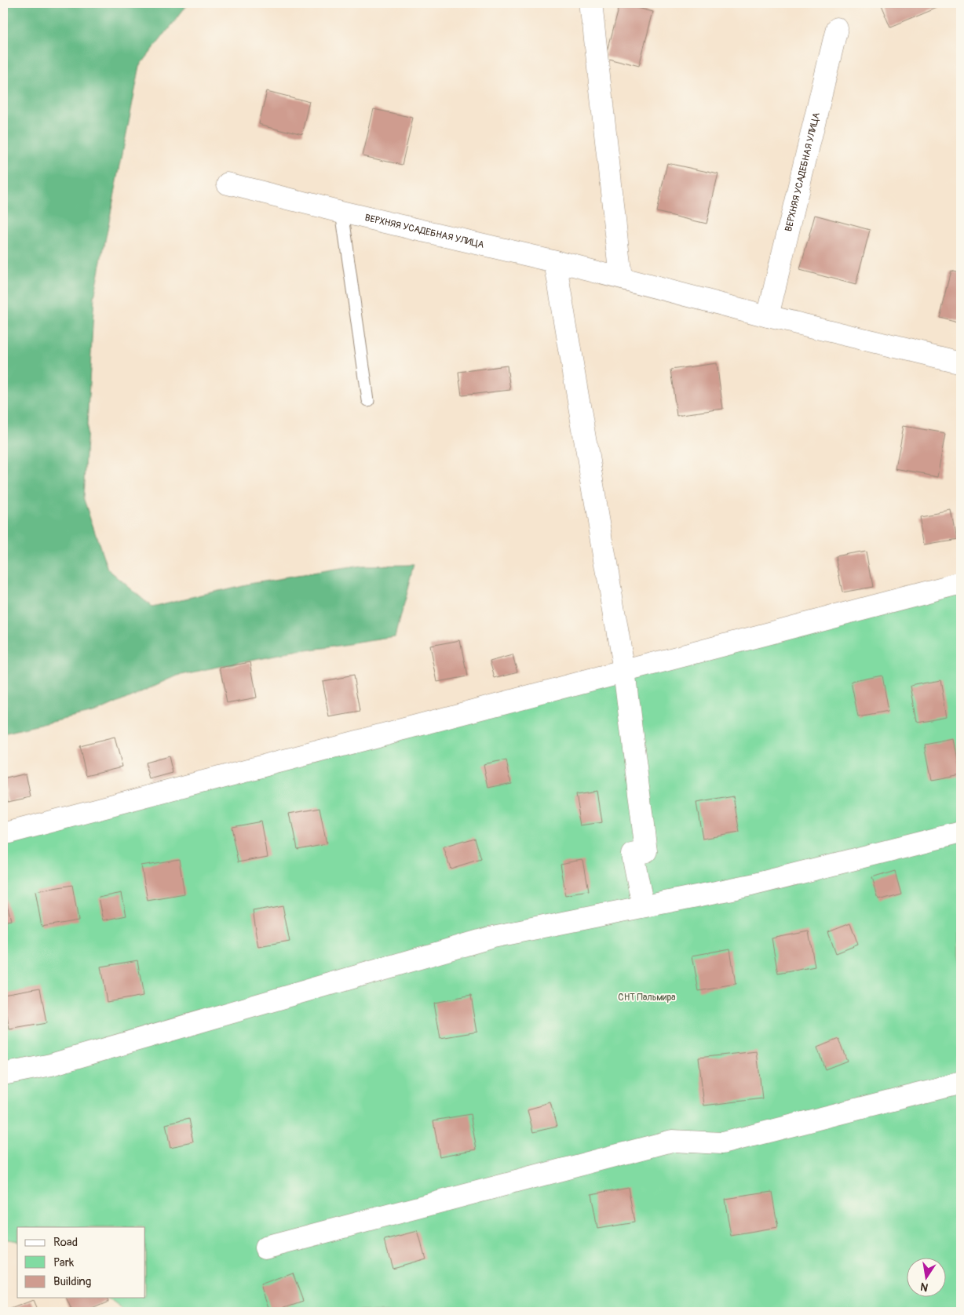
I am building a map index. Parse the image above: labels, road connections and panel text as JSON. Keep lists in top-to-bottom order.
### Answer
{
  "streets": {
    "street": ["ВЕРХНЯЯ УСАДЕБНАЯ УЛИЦА"]
  },
  "parks": ["СНТ Пальмира"],
  "legend": ["Road", "Park", "Building"],
  "north": "bottom"
}
